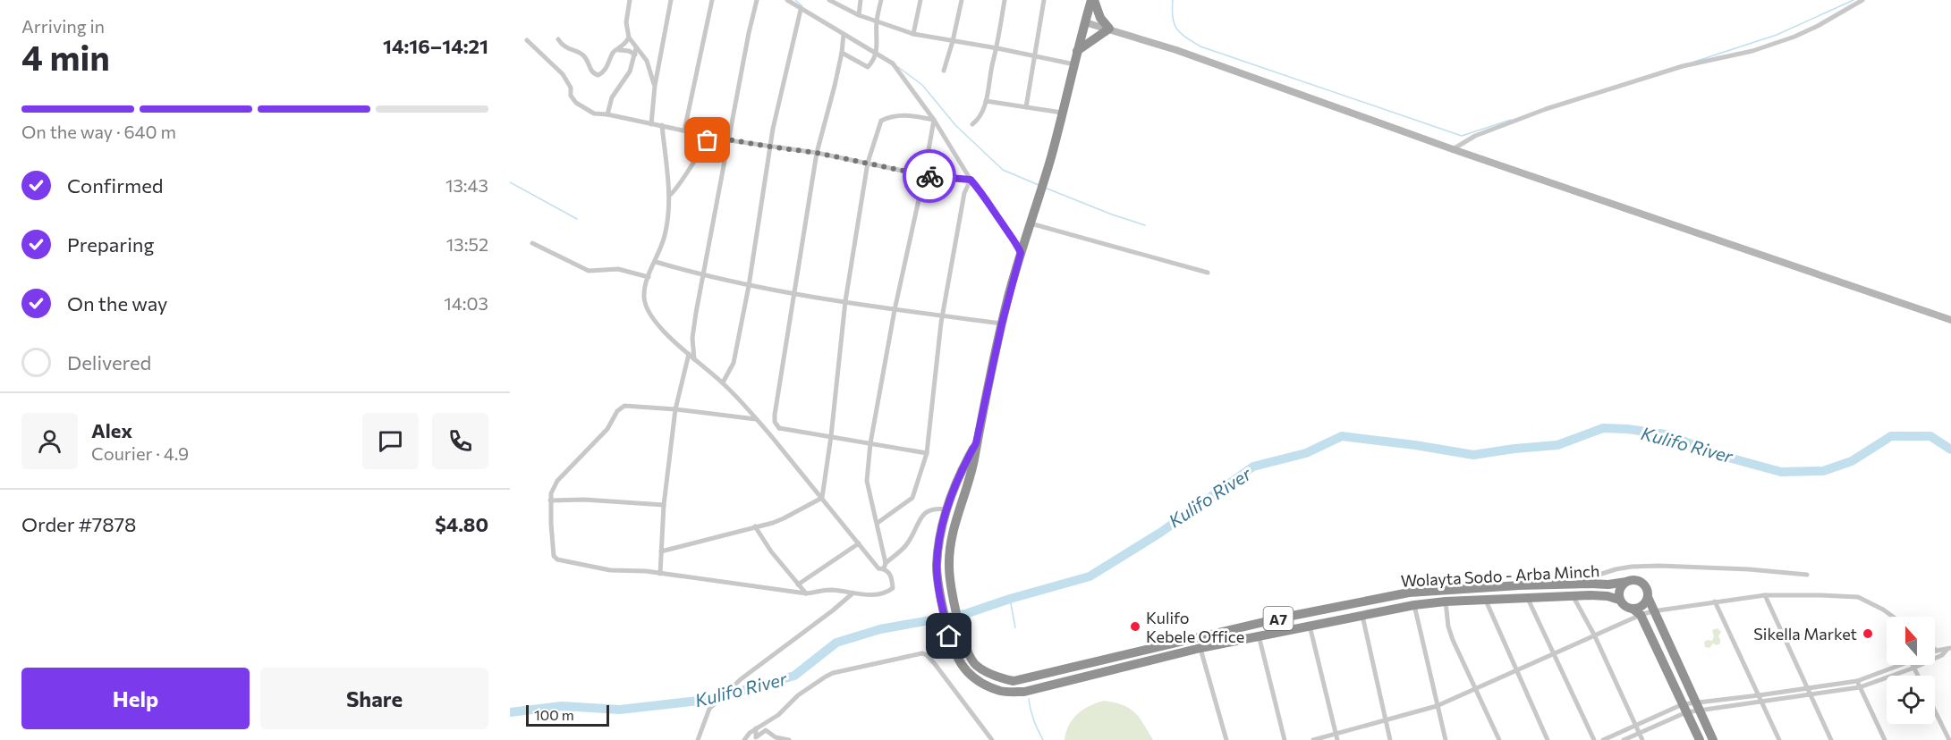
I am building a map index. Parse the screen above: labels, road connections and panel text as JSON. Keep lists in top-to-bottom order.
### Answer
{
  "streets": {
    "highway": ["Wolayta Sodo - Arba Minch", "A7"]
  },
  "crossings": [
    ["Wolayta Sodo - Arba Minch", "A7"]
  ],
  "water": ["Kulifo River"],
  "places": ["Kulifo Kebele Office", "Sikella Market"],
  "scale_bar": "100 m",
  "north": "top",
  "page": {
    "heading": ["4 min", "Arriving in", "14:16–14:21"],
    "panel": [
      "Alex",
      "Courier · 4.9",
      "Order #7878",
      "$4.80"
    ],
    "bar": "On the way · 640 m",
    "list": [
      ["Confirmed", "13:43"],
      ["Preparing", "13:52"],
      ["On the way", "14:03"],
      "Delivered"
    ],
    "buttons": ["Help", "Share"],
    "scale": "100 m"
  }
}
